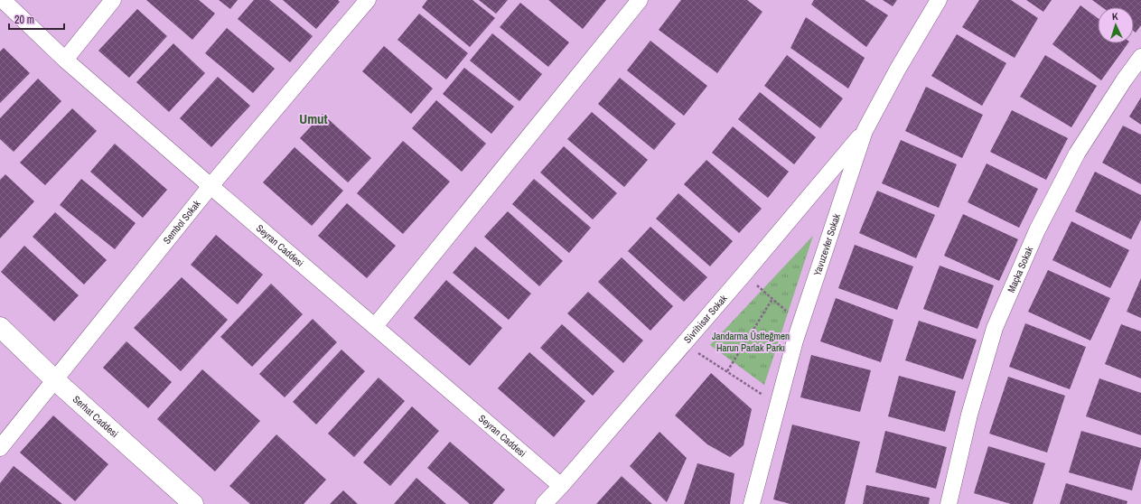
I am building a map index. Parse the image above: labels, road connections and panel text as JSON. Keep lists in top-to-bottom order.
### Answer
{
  "streets": {
    "street": [
      "Sembol Sokak",
      "Seyran Caddesi",
      "Yavuzevler Sokak",
      "Maçka Sokak",
      "Sivrihisar Sokak",
      "Serhat Caddesi"
    ]
  },
  "crossings": [
    ["Sembol Sokak", "Seyran Caddesi"],
    ["Sembol Sokak", "Serhat Caddesi"],
    ["Seyran Caddesi", "Sivrihisar Sokak"],
    ["Yavuzevler Sokak", "Sivrihisar Sokak"]
  ],
  "districts": ["Umut"],
  "parks": ["Jandarma Üstteğmen Harun Parlak Parkı"],
  "scale_bar": "20 m",
  "north": "top"
}
